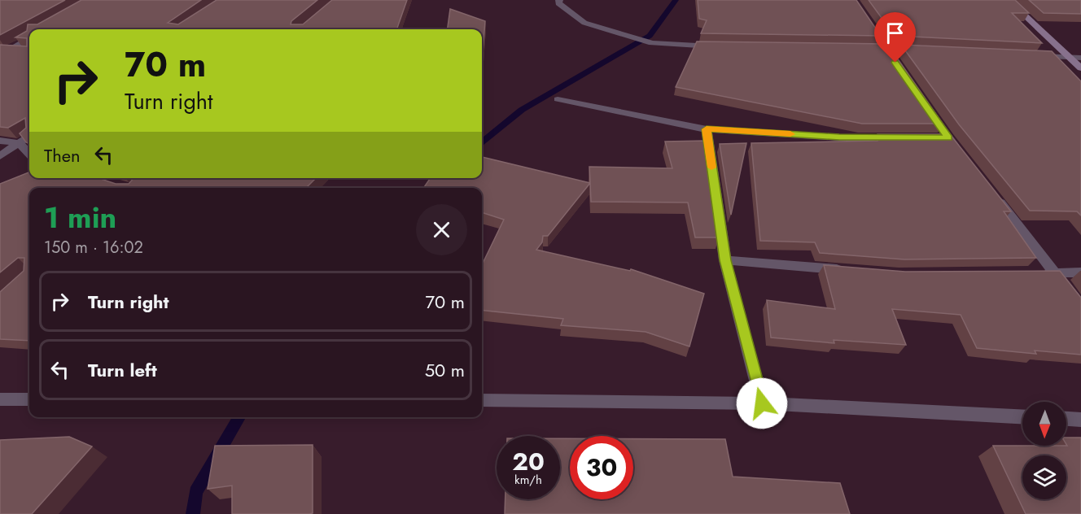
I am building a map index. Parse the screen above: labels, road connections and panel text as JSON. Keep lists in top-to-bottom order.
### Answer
{
  "north": "bottom",
  "page": {
    "turn": ["70 m", "Turn right"],
    "then": "Then",
    "heading": ["1 min", "150 m · 16:02"],
    "list": [
      {
        "name": "Turn right",
        "value": "70 m"
      },
      {
        "name": "Turn left",
        "value": "50 m"
      }
    ],
    "speed": "20 km/h",
    "limit": "30"
  }
}
